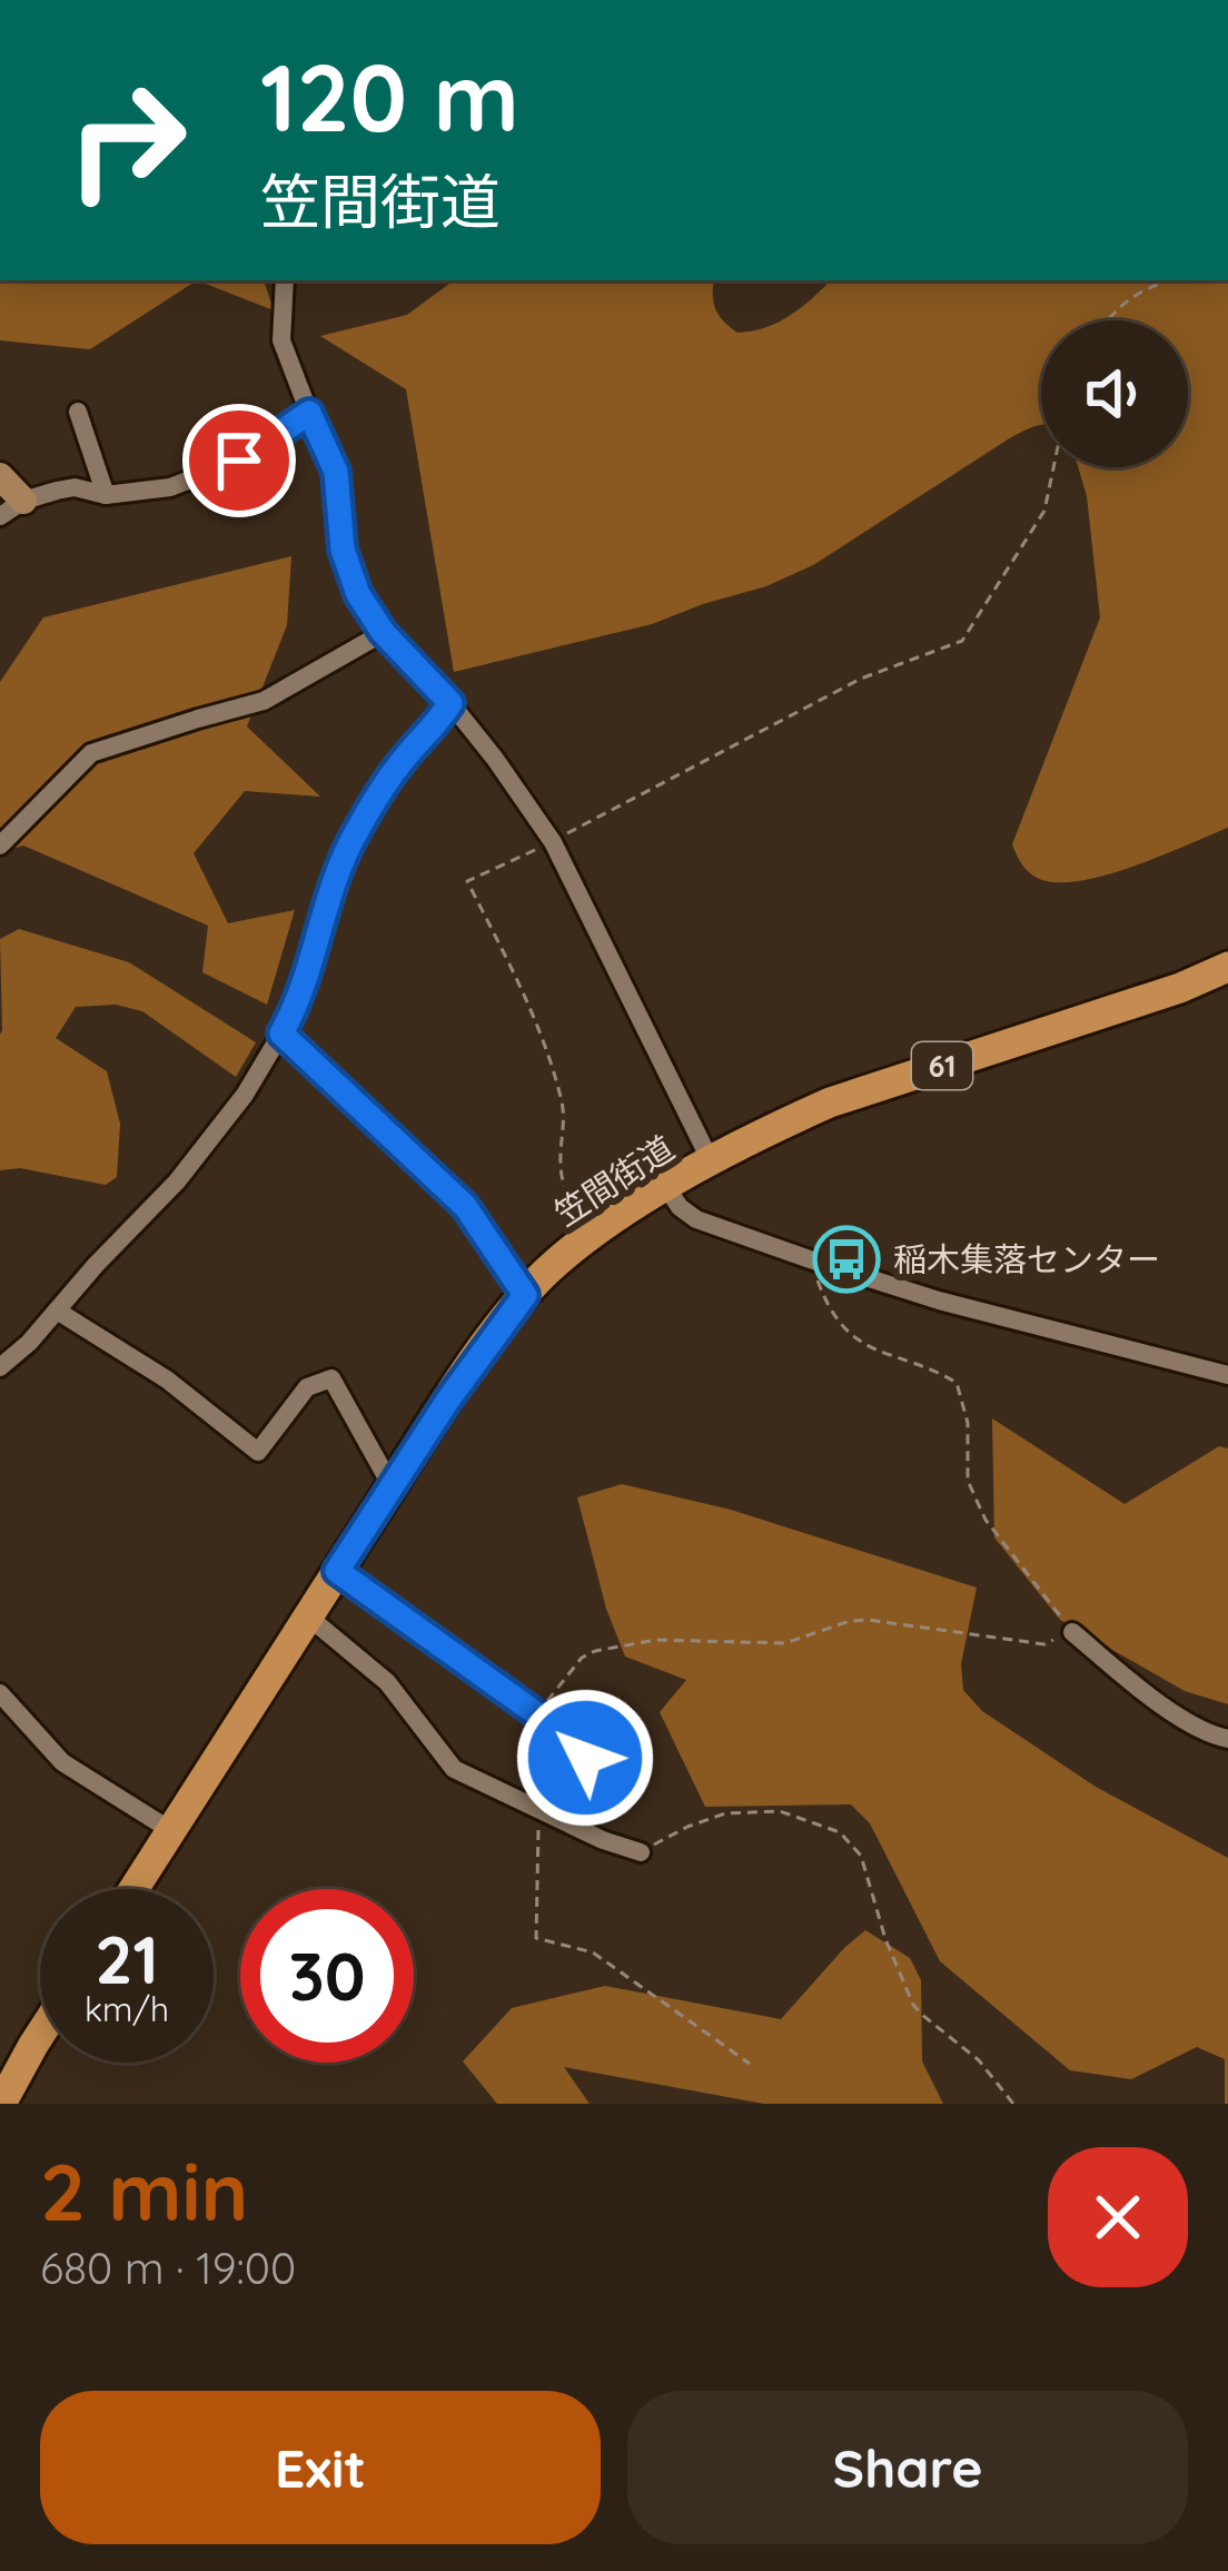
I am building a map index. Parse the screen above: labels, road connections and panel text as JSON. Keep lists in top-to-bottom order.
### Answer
{
  "streets": {
    "main road": ["61", "笠間街道"]
  },
  "places": {
    "bus stop": ["稲木集落センター"]
  },
  "page": {
    "turn": ["120 m", "笠間街道"],
    "speed": "21 km/h",
    "limit": "30",
    "heading": ["2 min", "680 m · 19:00"],
    "buttons": ["Exit", "Share"]
  }
}
